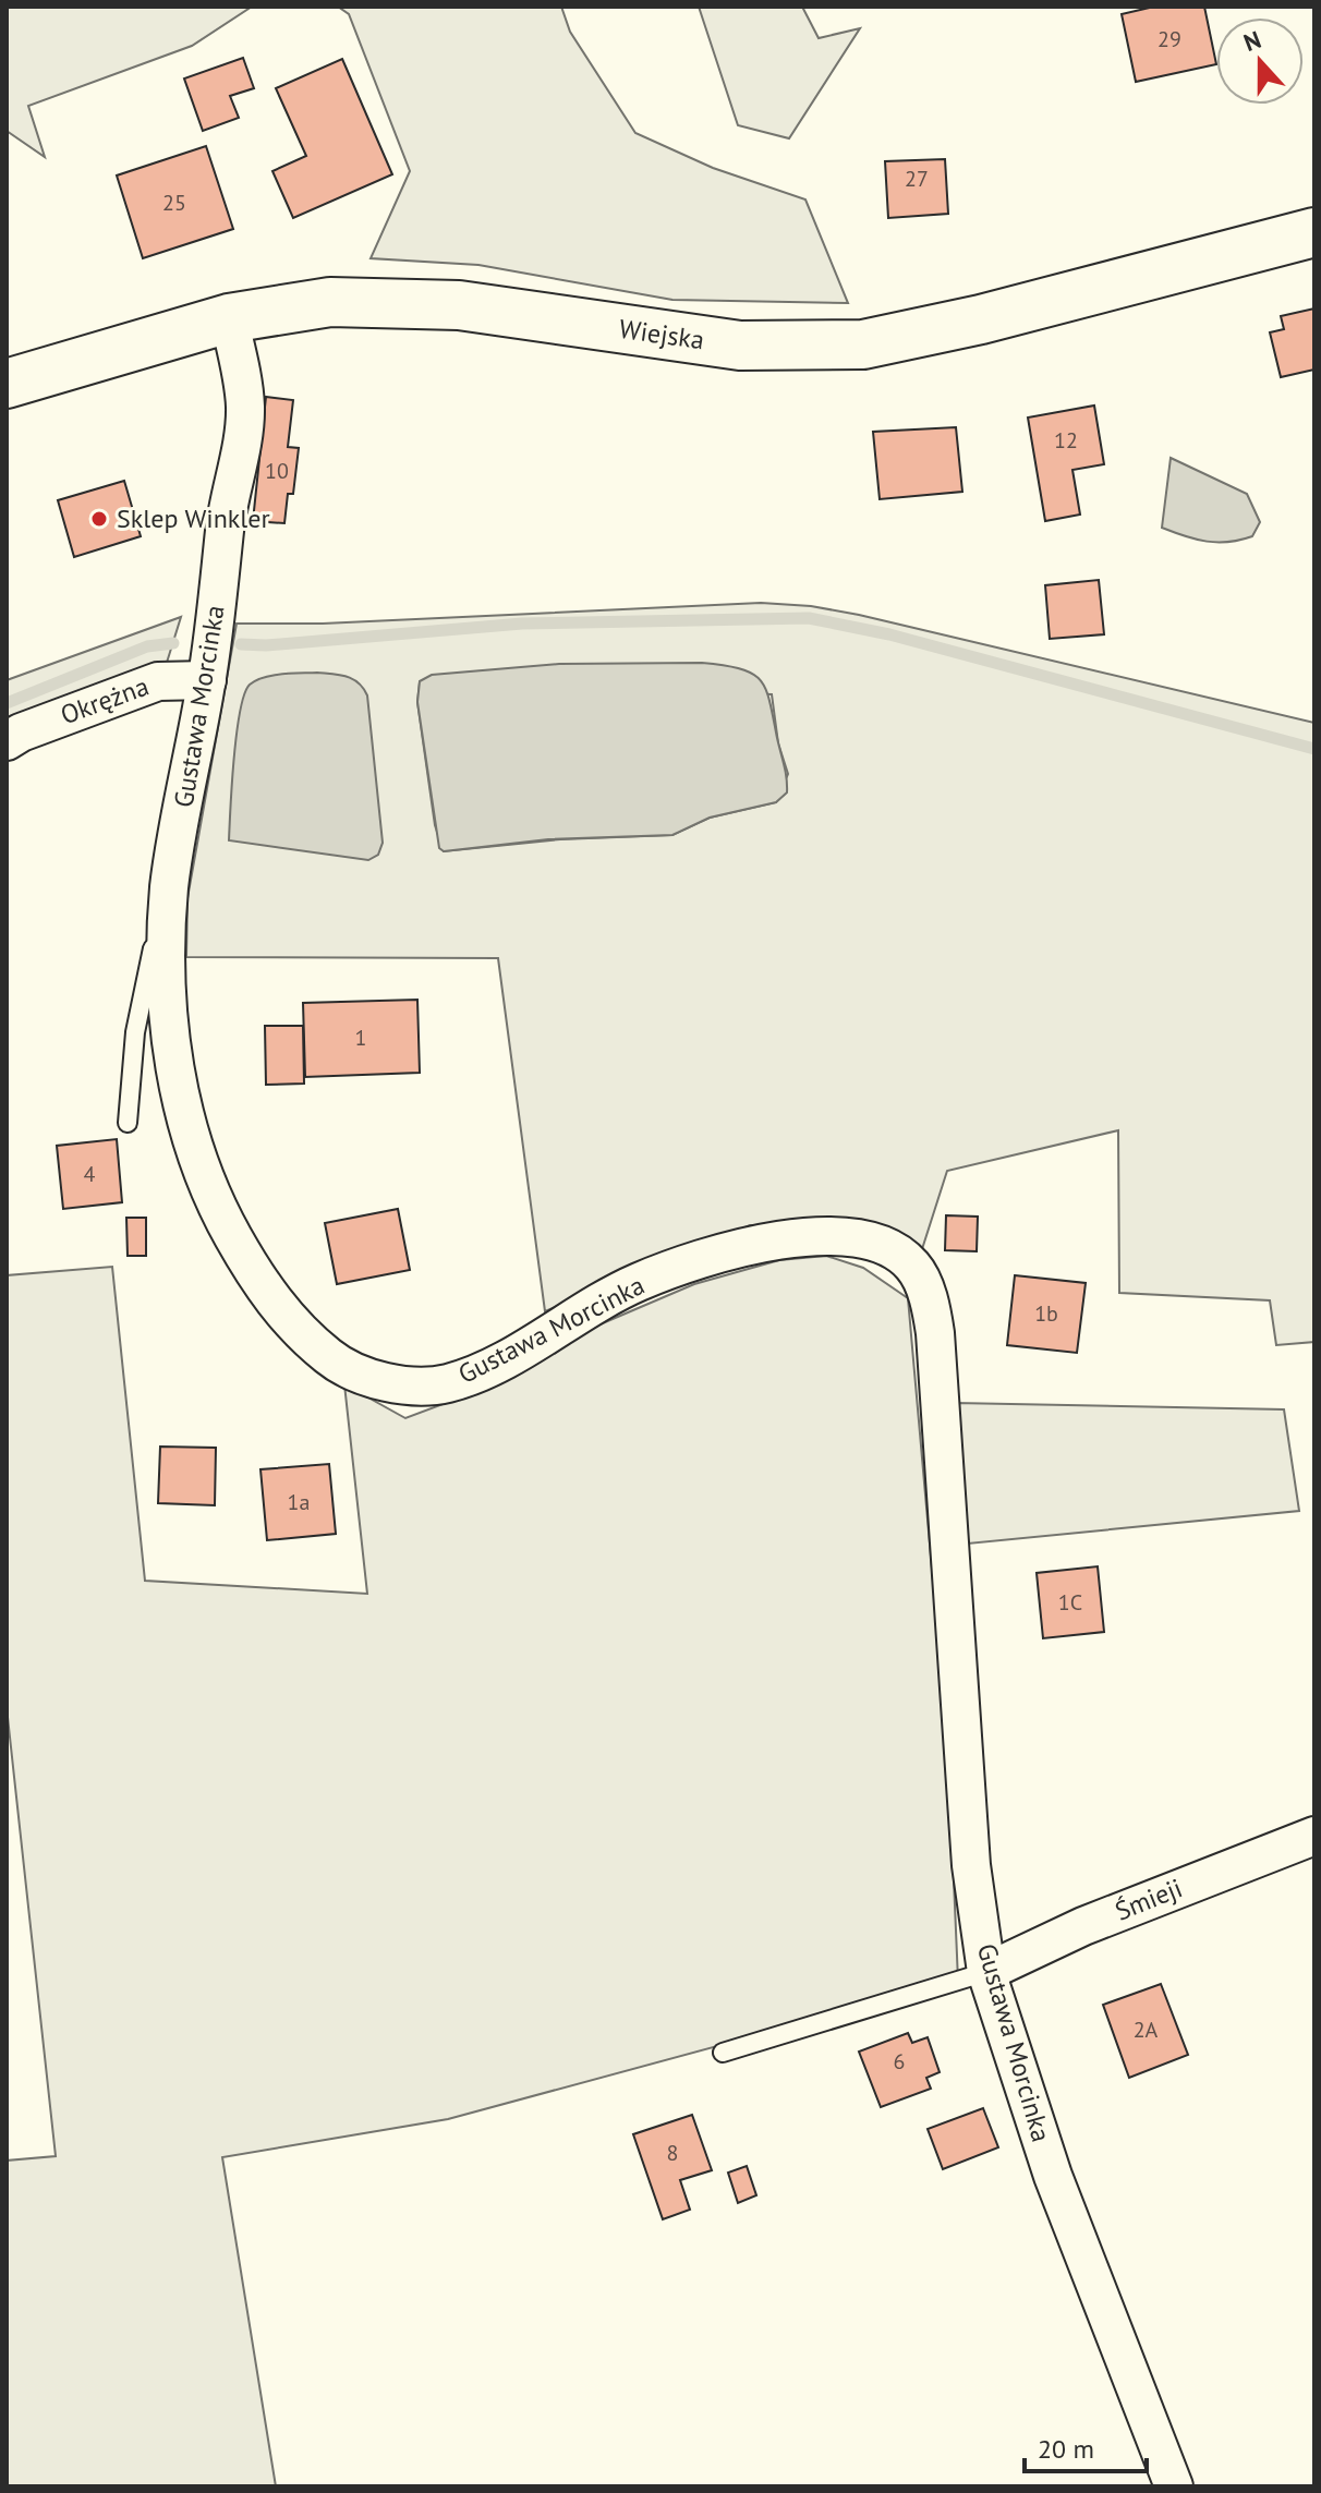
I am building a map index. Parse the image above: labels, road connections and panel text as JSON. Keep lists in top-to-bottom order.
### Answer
{
  "streets": {
    "street": [
      "Wiejska",
      "Okrężna",
      "Gustawa Morcinka",
      "Śmieji"
    ]
  },
  "crossings": [
    ["Wiejska", "Gustawa Morcinka"],
    ["Okrężna", "Gustawa Morcinka"],
    ["Gustawa Morcinka", "Śmieji"]
  ],
  "places": ["Sklep Winkler"],
  "house_numbers": [
    "29",
    "27",
    "25",
    "12",
    "10",
    "1",
    "4",
    "1b",
    "1a",
    "1C",
    "2A",
    "6",
    "8"
  ],
  "scale_bar": "20 m",
  "north": "top"
}
